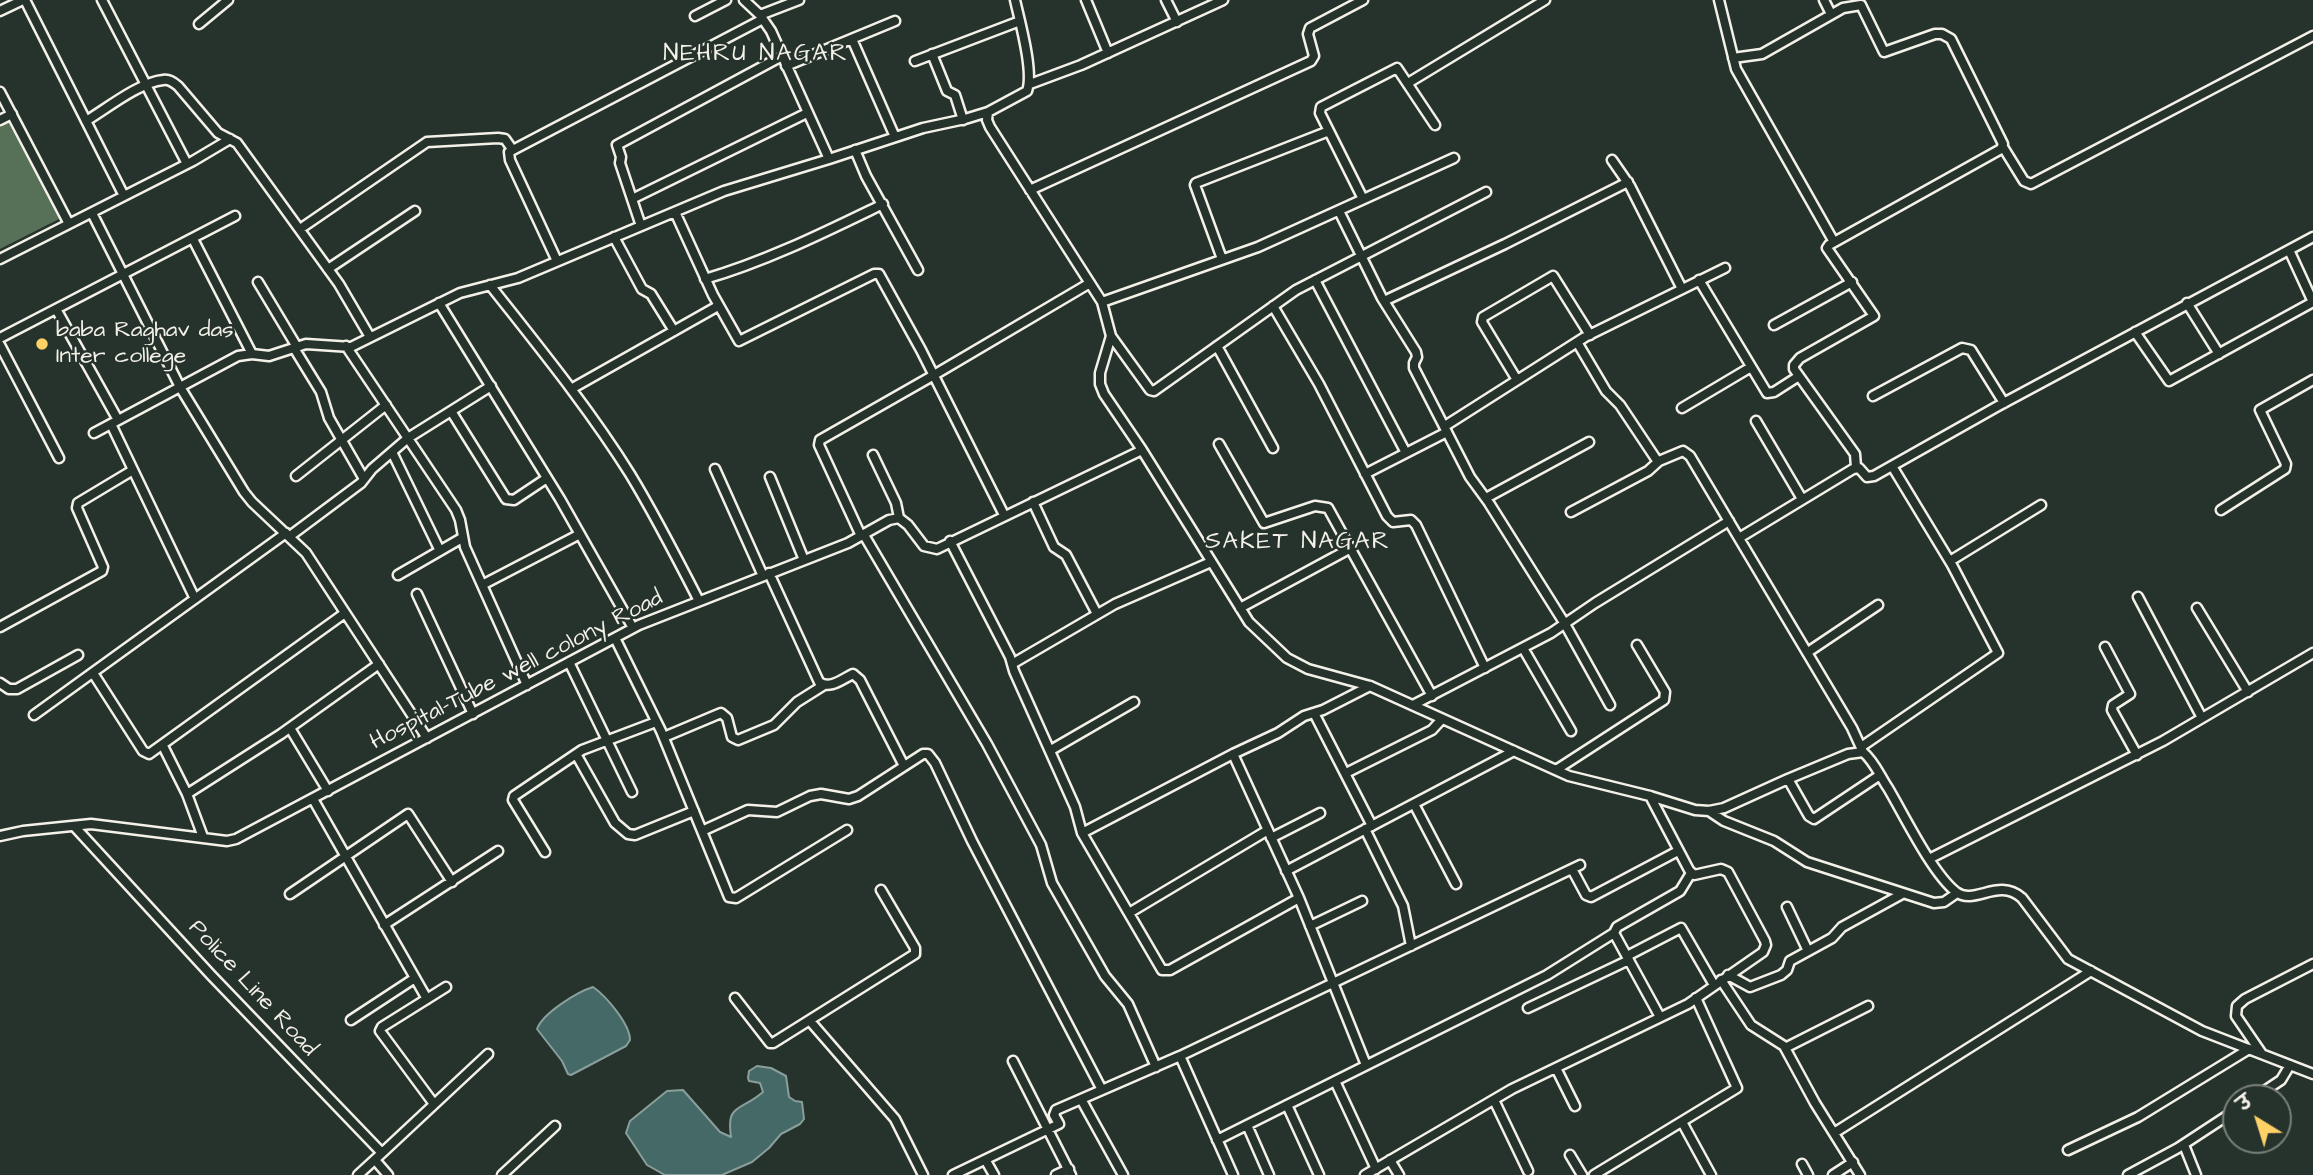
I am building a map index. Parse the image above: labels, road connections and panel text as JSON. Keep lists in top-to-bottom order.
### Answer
{
  "streets": {
    "street": ["Hospital-Tube well colony Road", "Police Line Road"]
  },
  "crossings": [
    ["Hospital-Tube well colony Road", "Police Line Road"]
  ],
  "districts": ["NEHRU NAGAR", "SAKET NAGAR"],
  "places": ["baba Raghav das Inter college"],
  "north": "top left"
}
